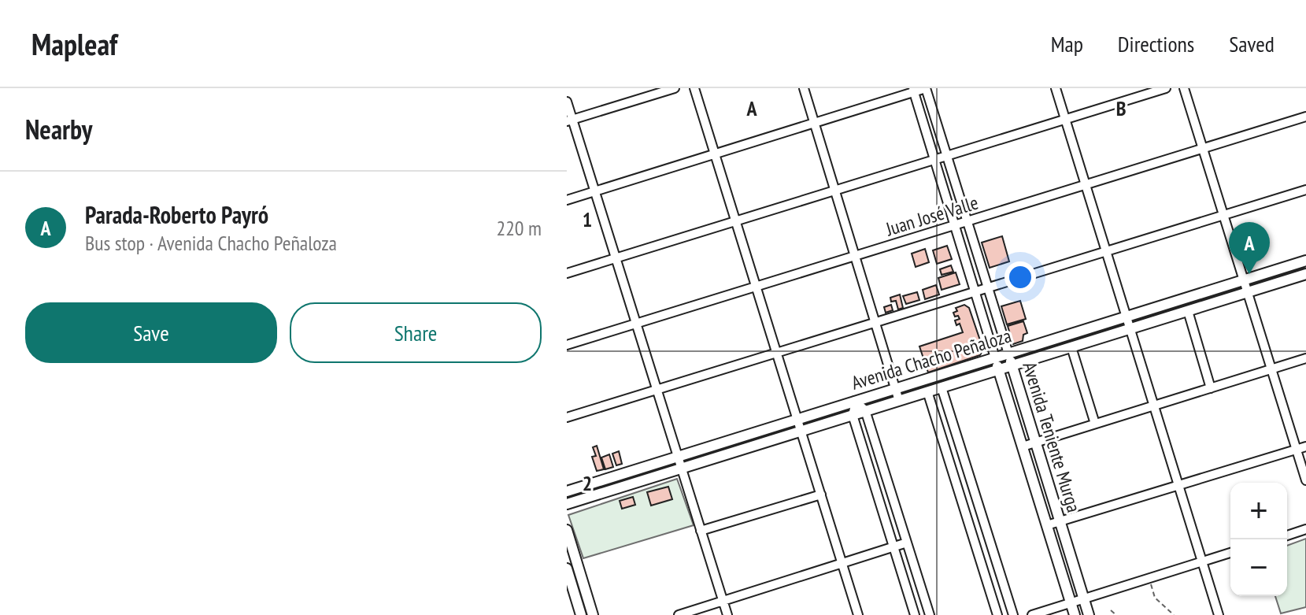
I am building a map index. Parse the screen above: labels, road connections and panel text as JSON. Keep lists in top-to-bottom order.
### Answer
{
  "streets": {
    "main road": ["Avenida Chacho Peñaloza", "Avenida Teniente Murga"],
    "street": ["Juan José Valle"]
  },
  "crossings": [
    ["Juan José Valle", "Avenida Teniente Murga"],
    ["Avenida Chacho Peñaloza", "Avenida Teniente Murga"]
  ],
  "page": {
    "header": "Mapleaf",
    "nav": ["Map", "Directions", "Saved"],
    "heading": "Nearby",
    "list": [
      {
        "mark": "A",
        "name": "Parada-Roberto Payró",
        "note": "Bus stop · Avenida Chacho Peñaloza",
        "value": "220 m"
      }
    ],
    "pins": "A",
    "buttons": ["Save", "Share"],
    "map_buttons": ["+", "−"]
  },
  "grid": {
    "columns": ["A", "B"],
    "rows": ["1", "2"]
  }
}
